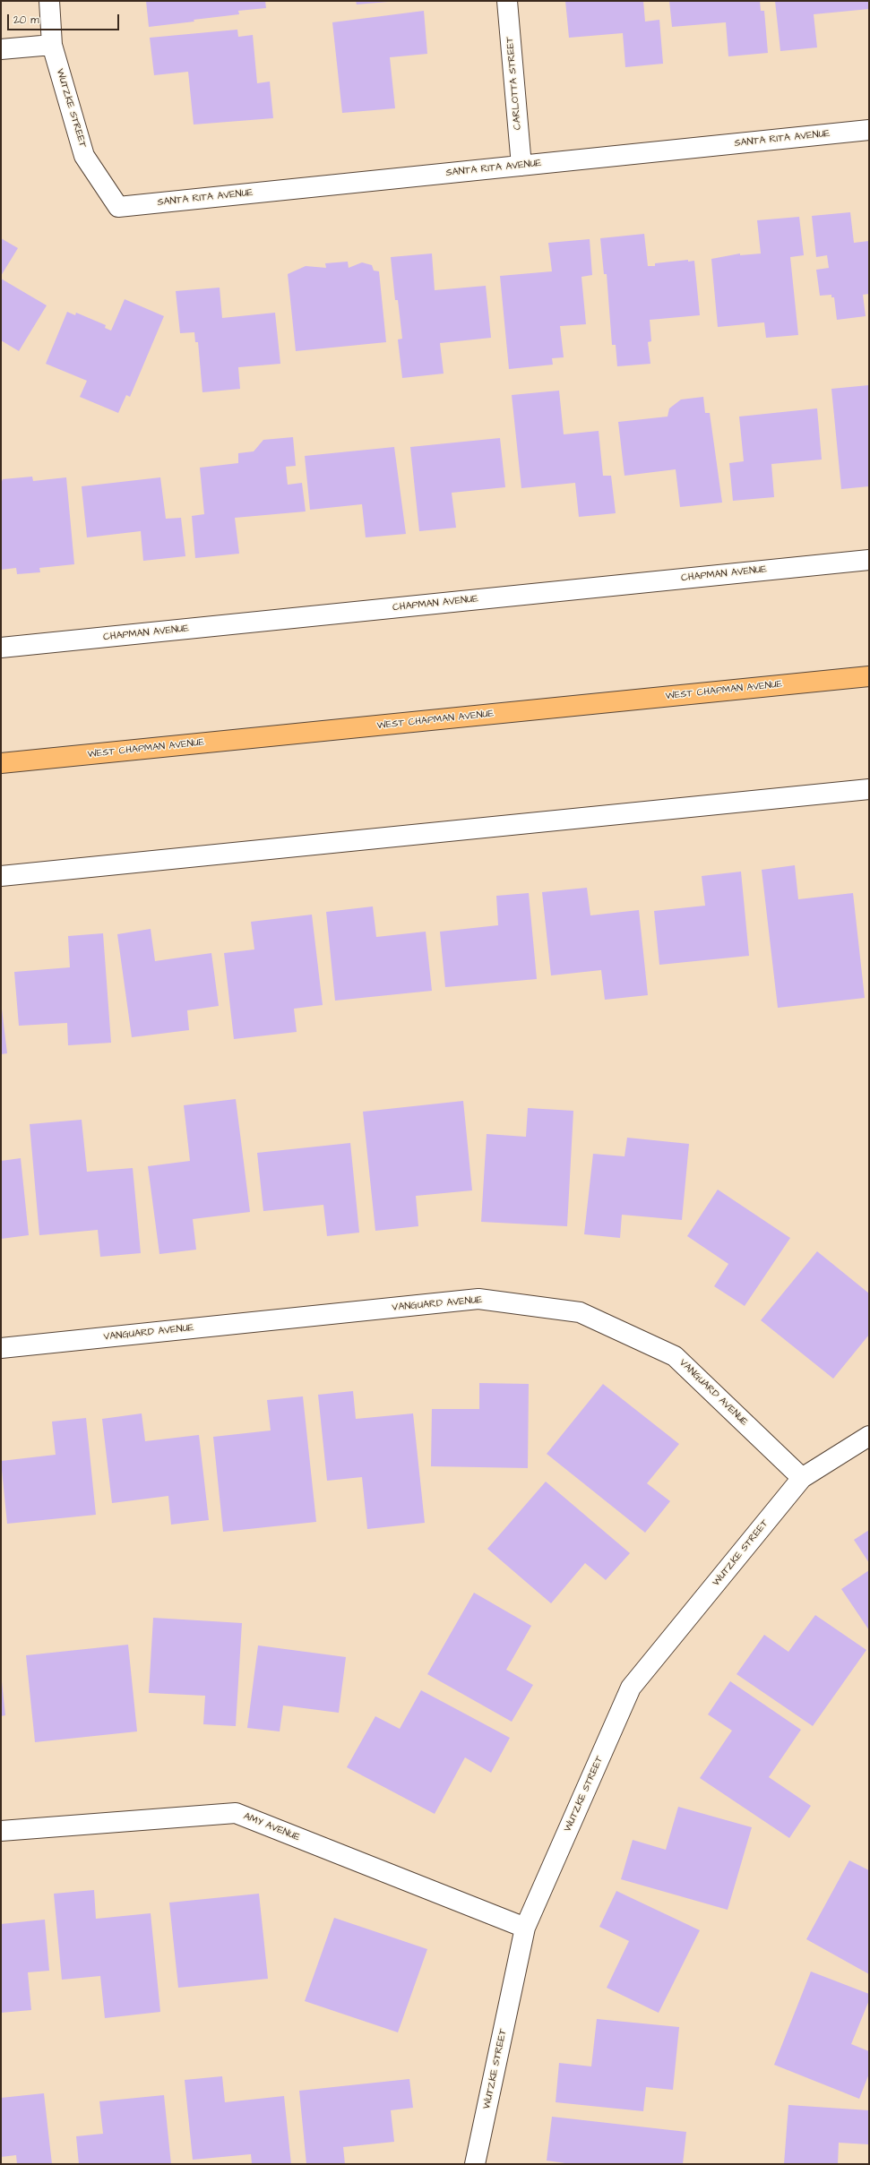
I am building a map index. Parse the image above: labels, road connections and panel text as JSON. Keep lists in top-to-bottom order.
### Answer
{
  "streets": {
    "main road": ["WEST CHAPMAN AVENUE"],
    "street": [
      "CARLOTTA STREET",
      "WUTZKE STREET",
      "SANTA RITA AVENUE",
      "CHAPMAN AVENUE",
      "VANGUARD AVENUE",
      "AMY AVENUE"
    ]
  },
  "crossings": [
    ["CARLOTTA STREET", "SANTA RITA AVENUE"],
    ["WUTZKE STREET", "SANTA RITA AVENUE"],
    ["WUTZKE STREET", "VANGUARD AVENUE"],
    ["WUTZKE STREET", "AMY AVENUE"]
  ],
  "scale_bar": "20 m"
}
